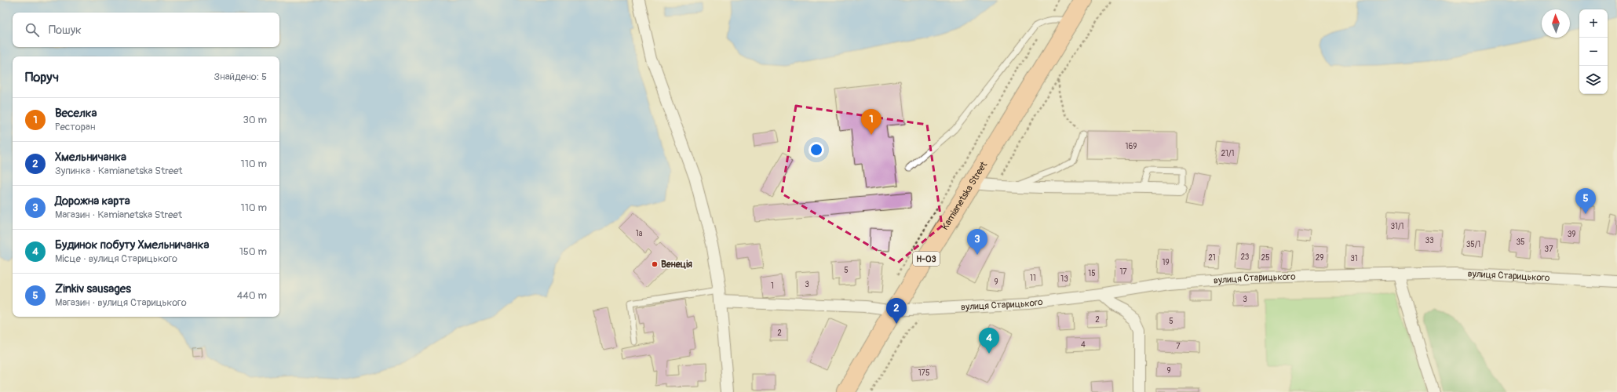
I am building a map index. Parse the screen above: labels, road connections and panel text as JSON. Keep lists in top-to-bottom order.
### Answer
{
  "streets": {
    "main road": ["Kamianetska Street", "Н-03"],
    "street": ["вулиця Старицького"]
  },
  "crossings": [
    ["Kamianetska Street", "вулиця Старицького"]
  ],
  "places": ["Венеція"],
  "house_numbers": [
    "169",
    "21/1",
    "31/1",
    "1а",
    "39",
    "33",
    "35",
    "35/1",
    "37",
    "23",
    "21",
    "25",
    "29",
    "31",
    "19",
    "5",
    "17",
    "15",
    "11",
    "13",
    "9",
    "3",
    "1",
    "3",
    "2",
    "5",
    "2",
    "4",
    "7",
    "9",
    "175"
  ],
  "north": "top",
  "page": {
    "map_buttons": ["+", "−"],
    "search": "Пошук",
    "heading": ["Поруч", "Знайдено: 5"],
    "list": [
      {
        "mark": "1",
        "name": "Веселка",
        "note": "Ресторан",
        "value": "30 m"
      },
      {
        "mark": "2",
        "name": "Хмельничанка",
        "note": "Зупинка · Kamianetska Street",
        "value": "110 m"
      },
      {
        "mark": "3",
        "name": "Дорожна карта",
        "note": "Магазин · Kamianetska Street",
        "value": "110 m"
      },
      {
        "mark": "4",
        "name": "Будинок побуту Хмельничанка",
        "note": "Місце · вулиця Старицького",
        "value": "150 m"
      },
      {
        "mark": "5",
        "name": "Zinkiv sausages",
        "note": "Магазин · вулиця Старицького",
        "value": "440 m"
      }
    ],
    "pins": [
      "1",
      "5",
      "3",
      "2",
      "4"
    ]
  }
}
